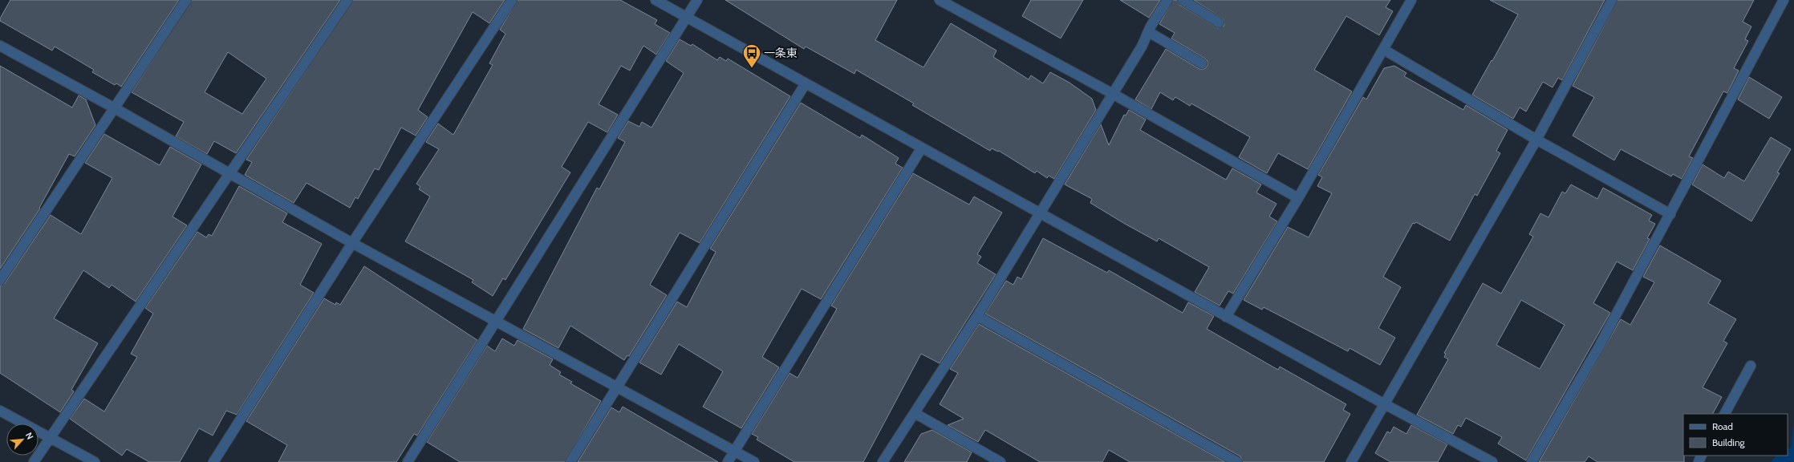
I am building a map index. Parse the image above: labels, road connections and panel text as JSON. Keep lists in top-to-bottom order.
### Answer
{
  "places": {
    "bus stop": ["一条東"]
  },
  "legend": ["Road", "Building"],
  "north": "top right"
}
